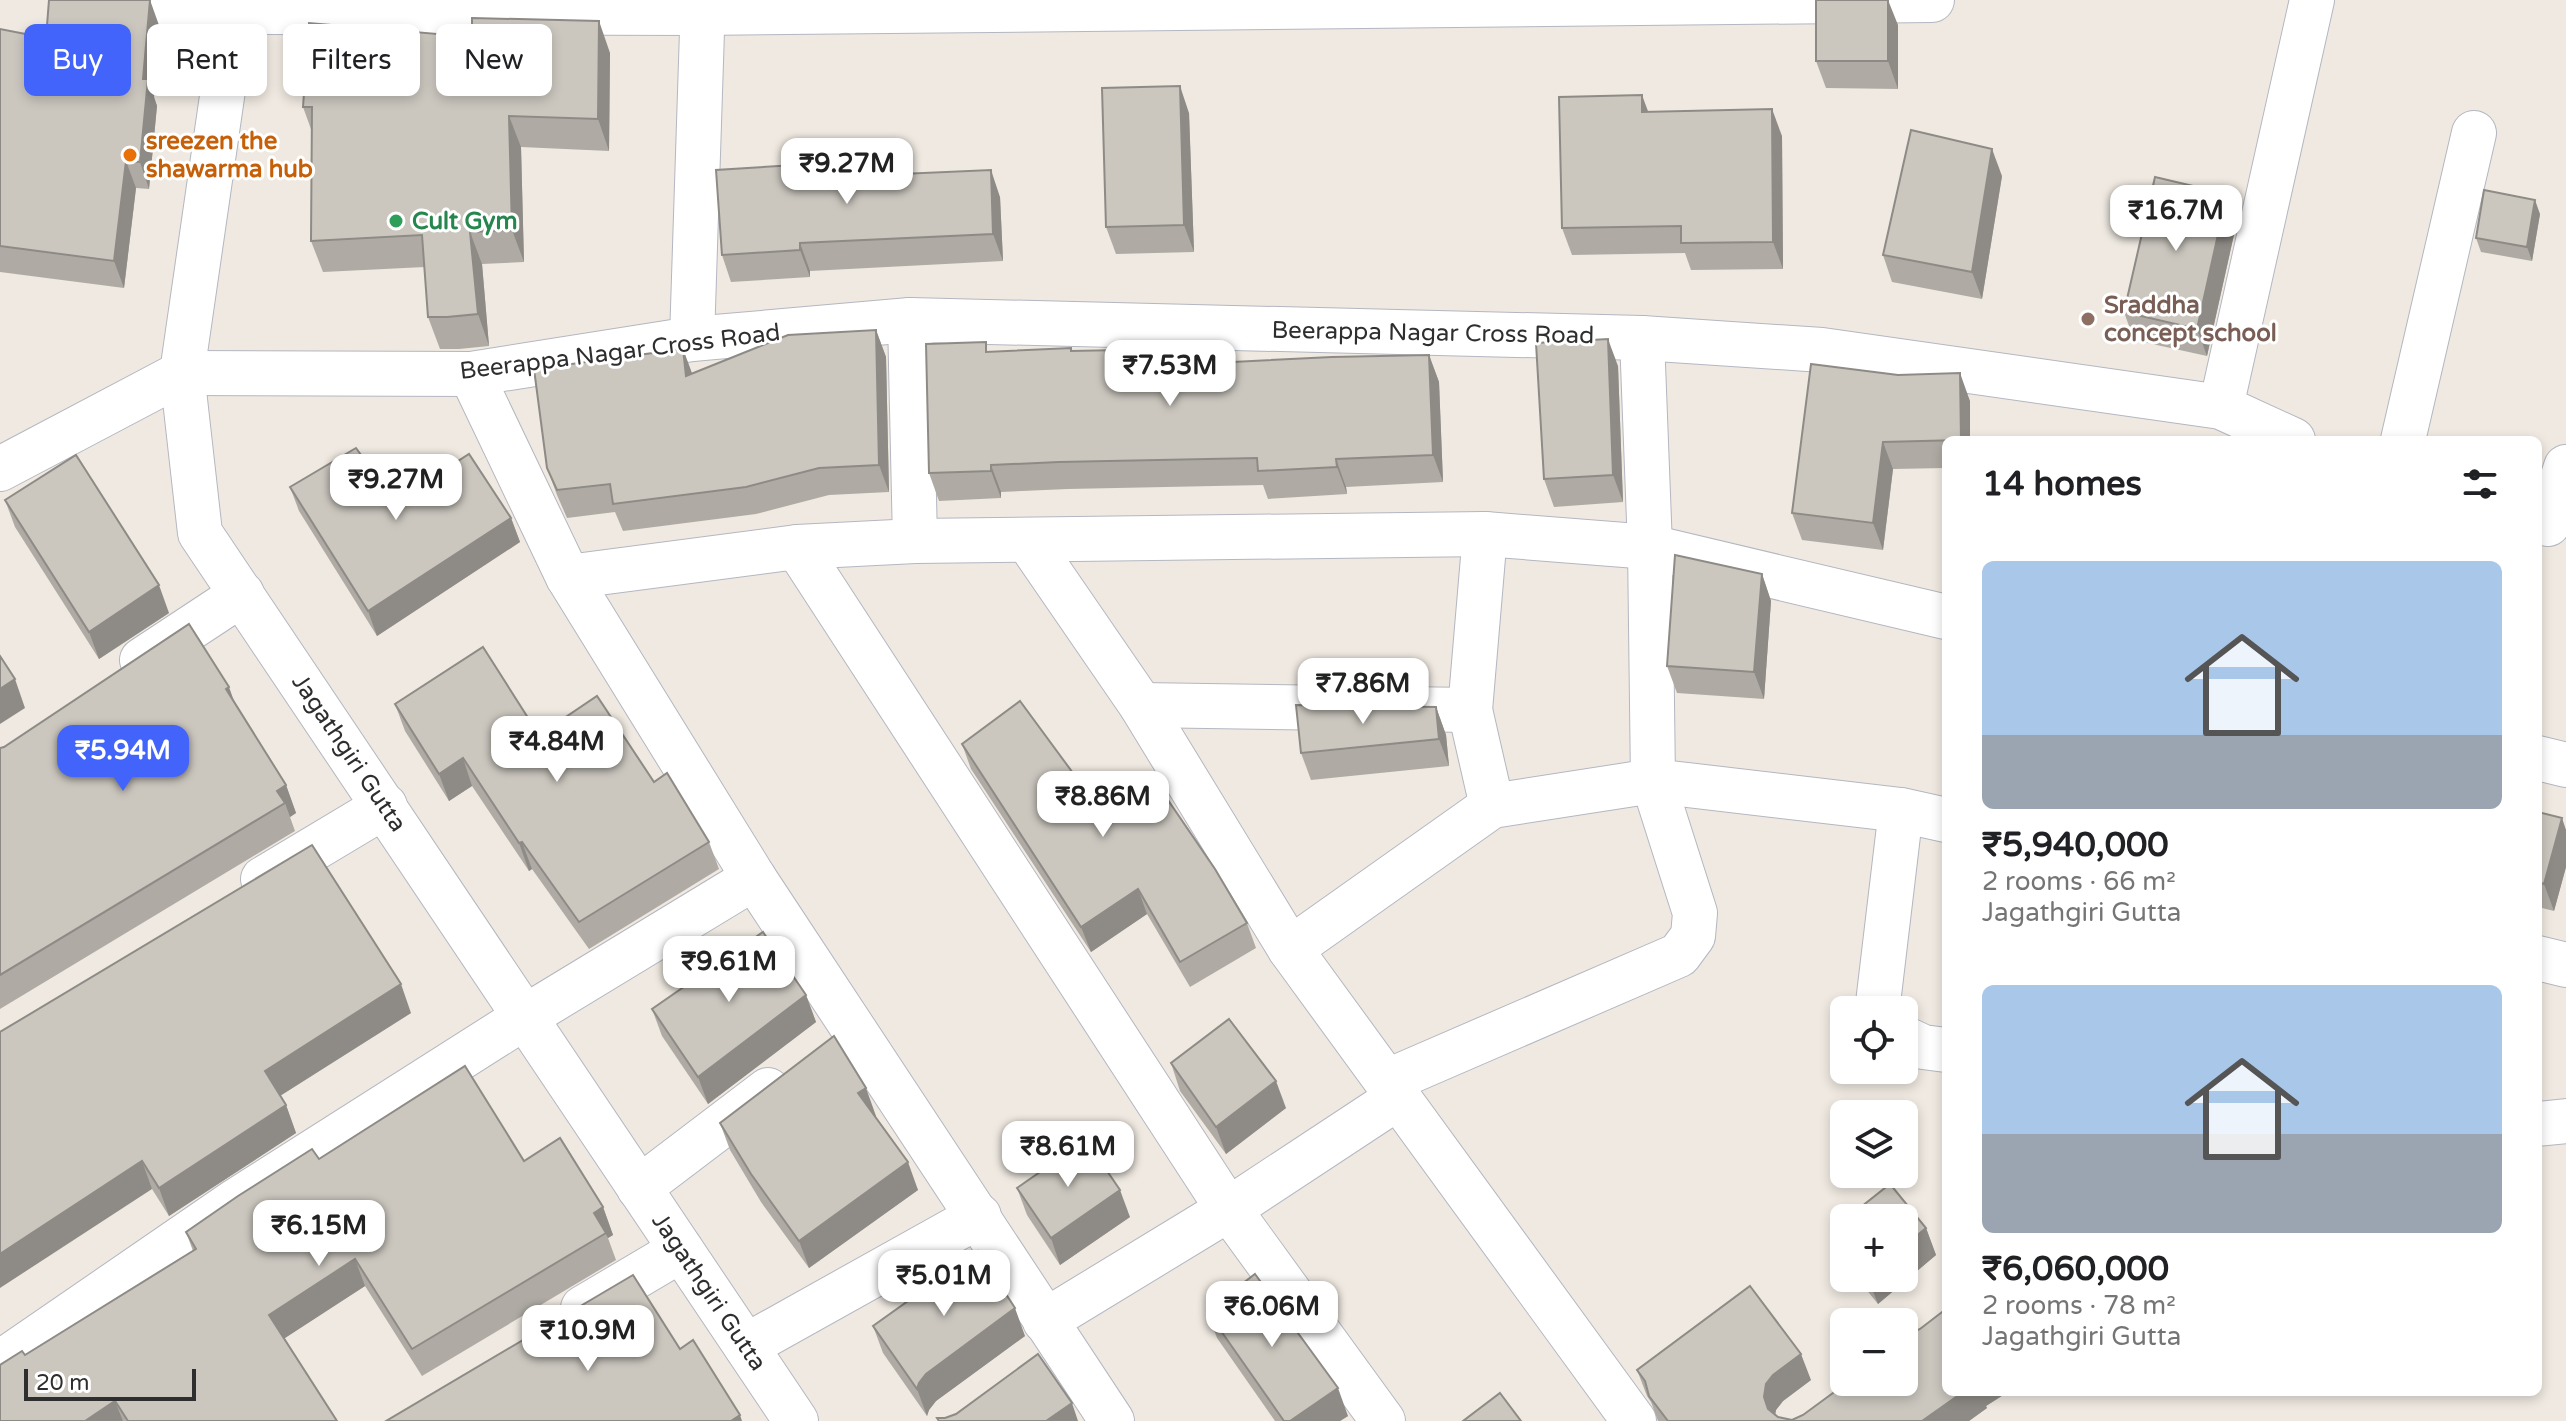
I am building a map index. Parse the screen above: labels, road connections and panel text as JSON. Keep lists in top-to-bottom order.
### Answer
{
  "streets": {
    "street": ["Beerappa Nagar Cross Road", "Jagathgiri Gutta"]
  },
  "crossings": [
    ["Beerappa Nagar Cross Road", "Jagathgiri Gutta"]
  ],
  "places": ["sreezen the shawarma hub", "Cult Gym", "Sraddha concept school"],
  "scale_bar": "20 m",
  "page": {
    "chip": [
      "Buy",
      "Rent",
      "Filters",
      "New"
    ],
    "price": [
      "₹9.27M",
      "₹16.7M",
      "₹7.53M",
      "₹9.27M",
      "₹7.86M",
      "₹4.84M",
      "₹5.94M",
      "₹8.86M",
      "₹9.61M",
      "₹8.61M",
      "₹6.15M",
      "₹5.01M",
      "₹6.06M",
      "₹10.9M"
    ],
    "heading": "14 homes",
    "list": [
      {
        "name": "₹5,940,000",
        "note": "2 rooms · 66 m² · Jagathgiri Gutta"
      },
      {
        "name": "₹6,060,000",
        "note": "2 rooms · 78 m² · Jagathgiri Gutta"
      }
    ],
    "map_buttons": ["+", "−"],
    "scale": "20 m"
  }
}
